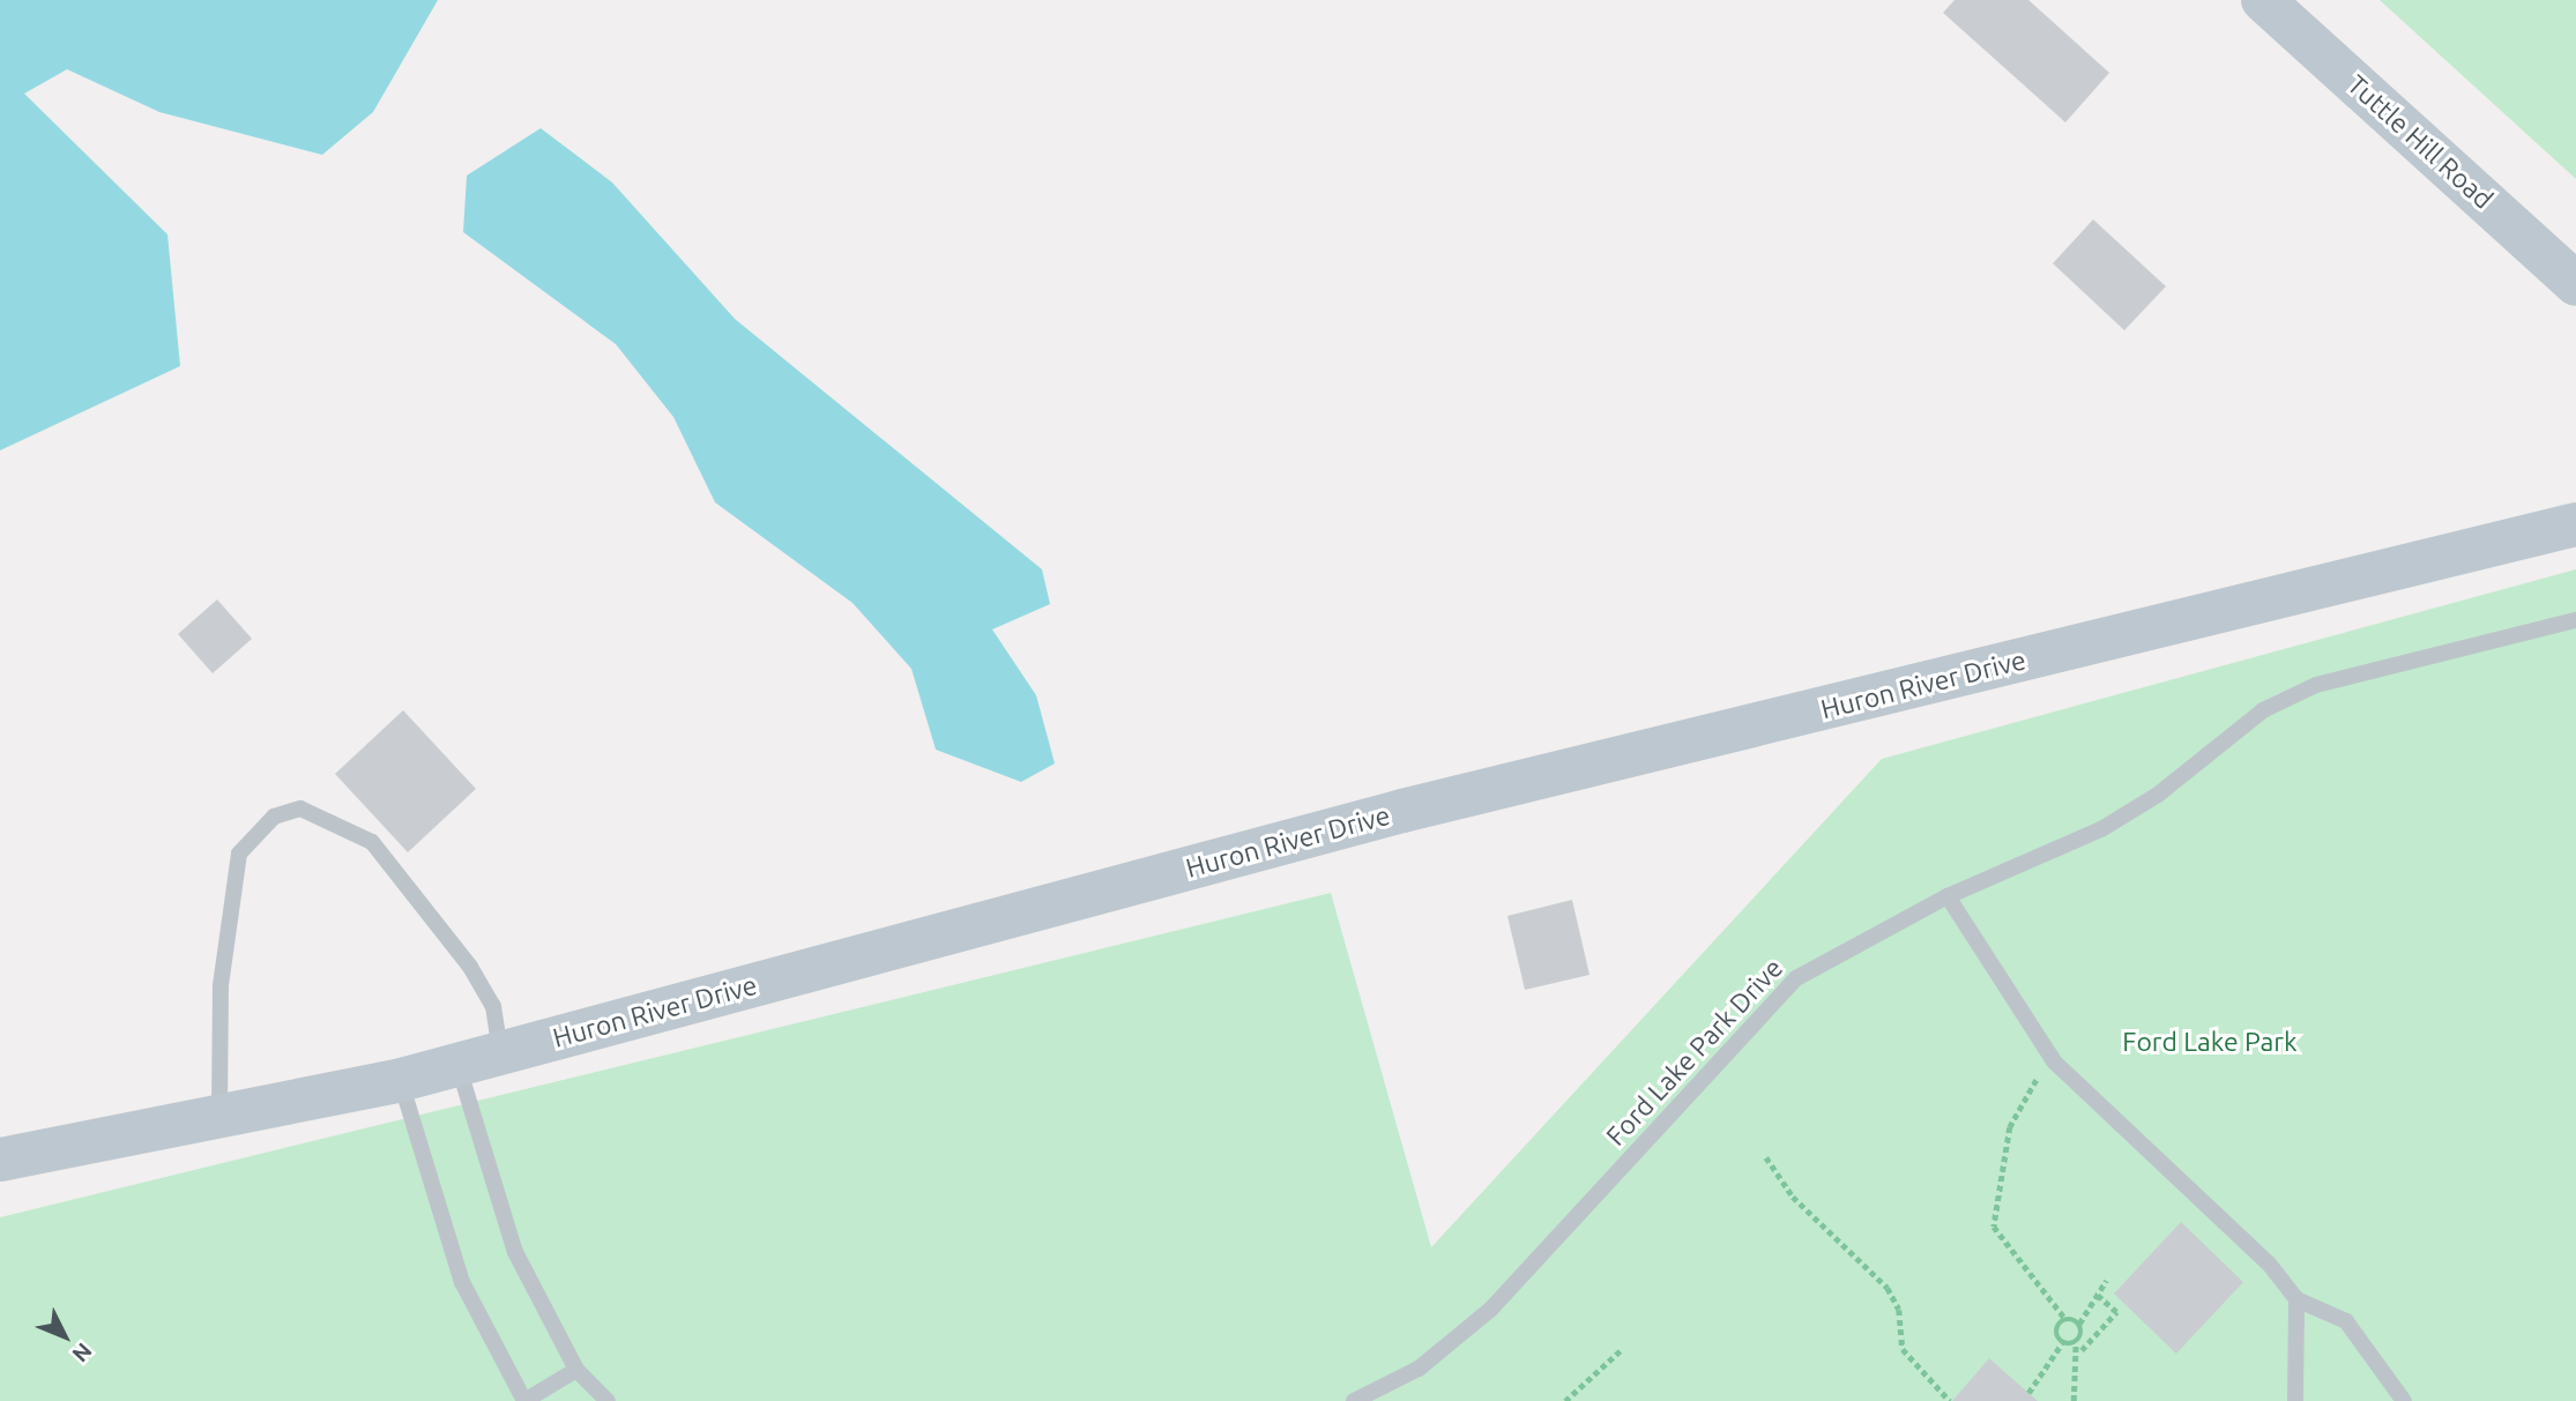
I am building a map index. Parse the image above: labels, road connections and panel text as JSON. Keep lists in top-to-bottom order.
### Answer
{
  "streets": {
    "main road": ["Tuttle Hill Road", "Huron River Drive"],
    "lane": ["Ford Lake Park Drive"]
  },
  "parks": ["Ford Lake Park"],
  "north": "bottom right"
}
